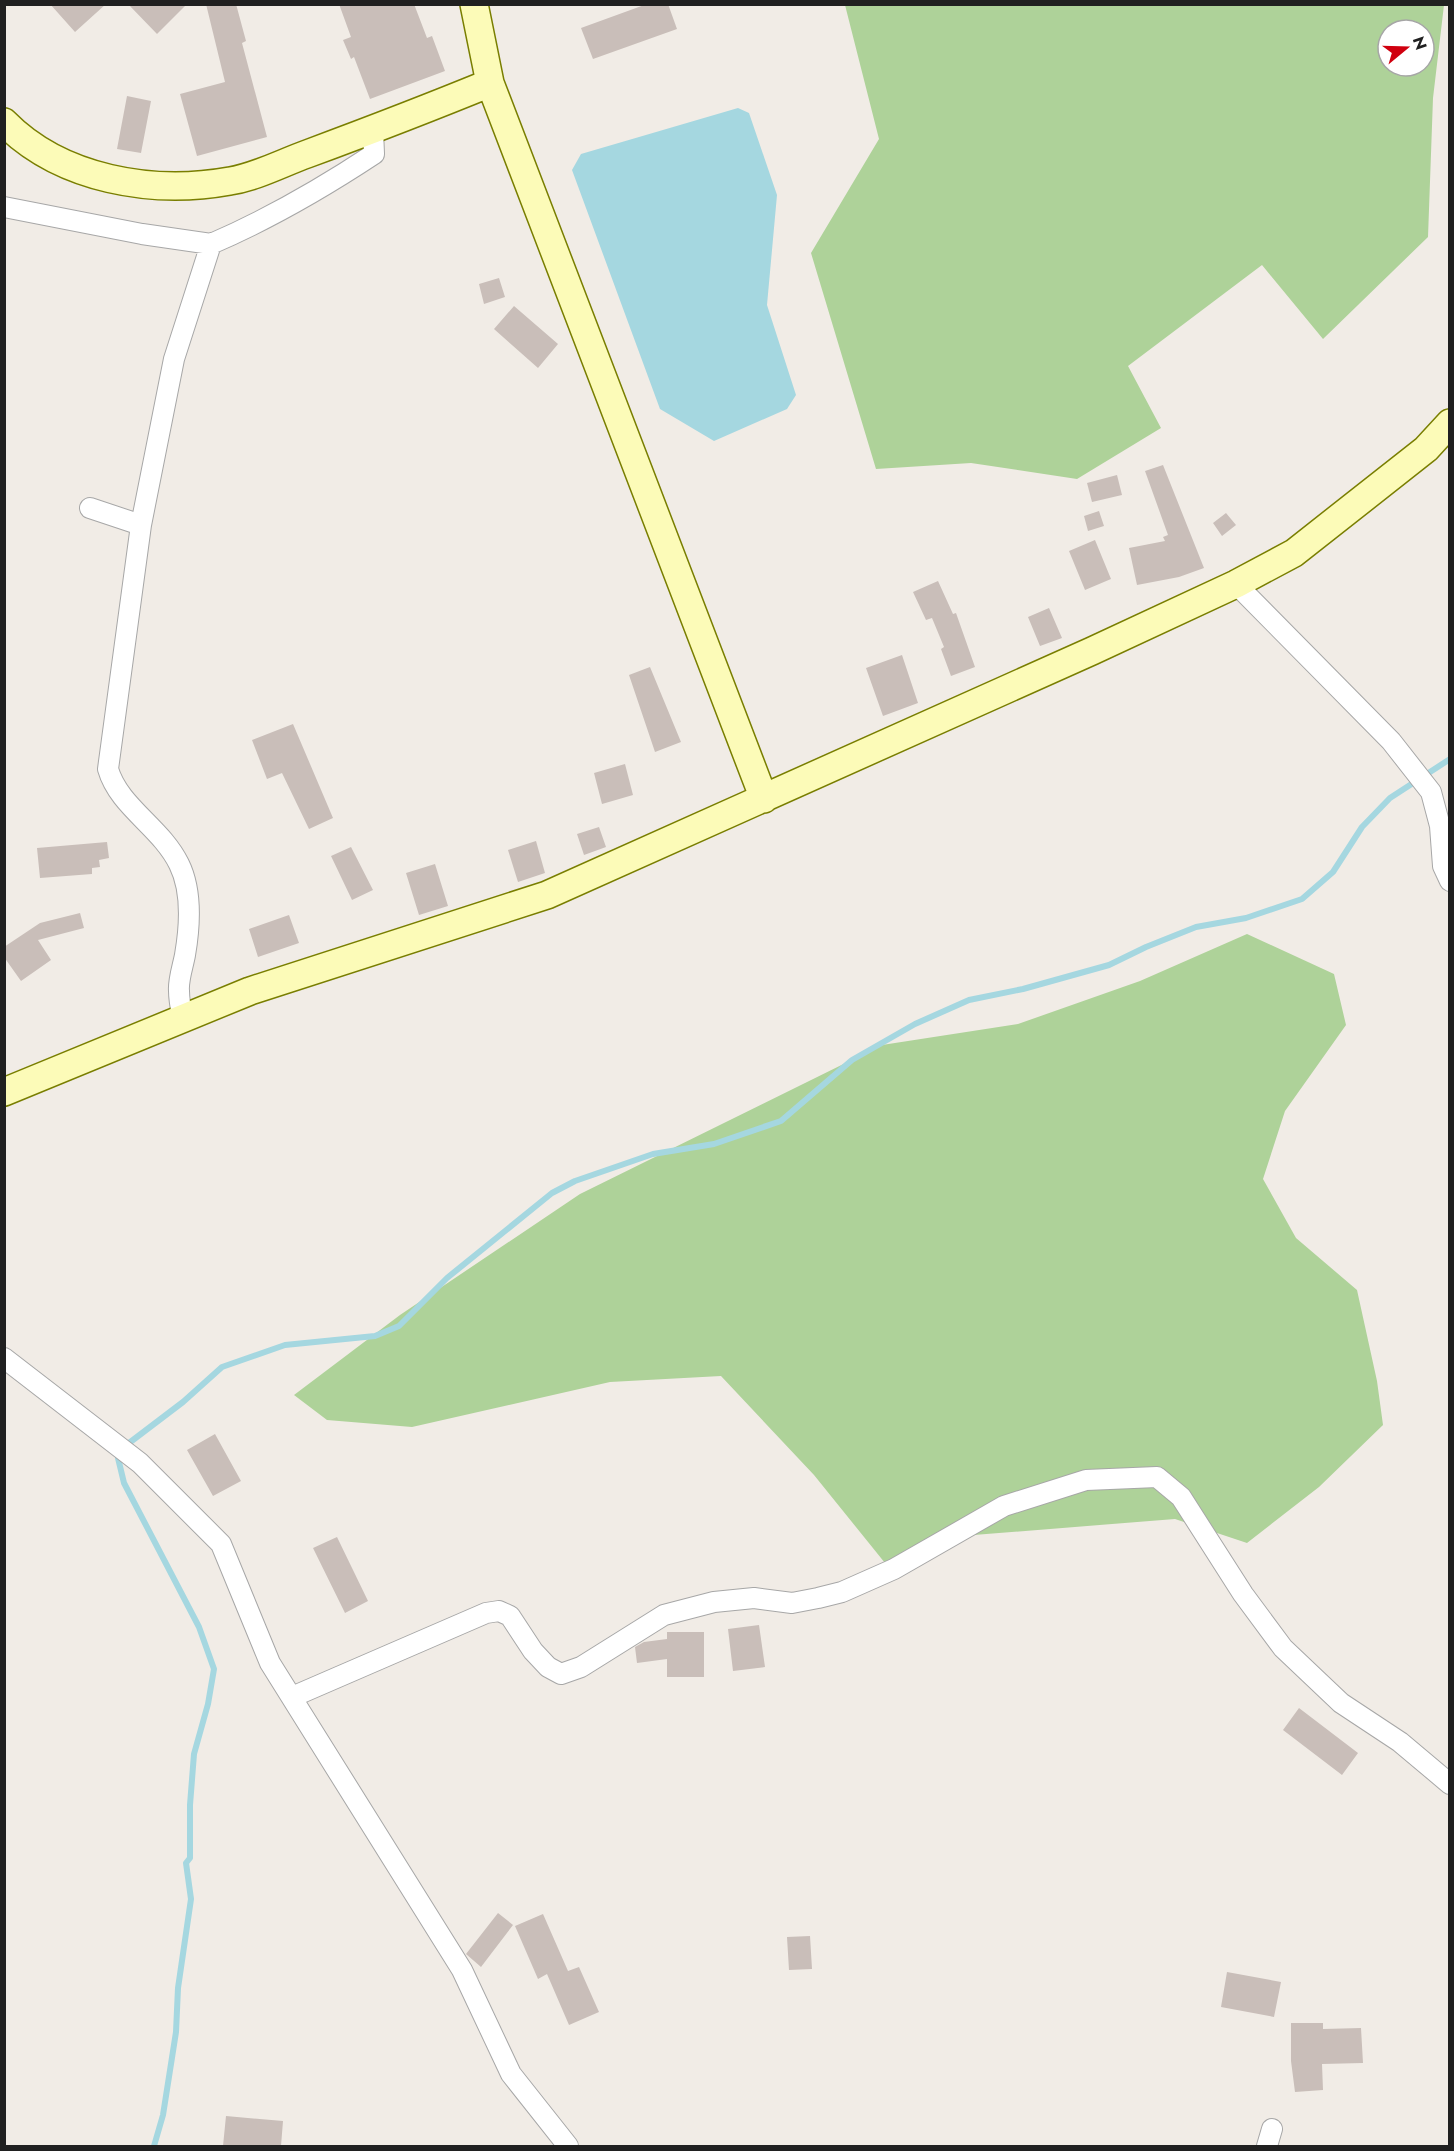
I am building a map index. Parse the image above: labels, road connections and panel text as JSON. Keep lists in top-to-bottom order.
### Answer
{
  "north": "right"
}
